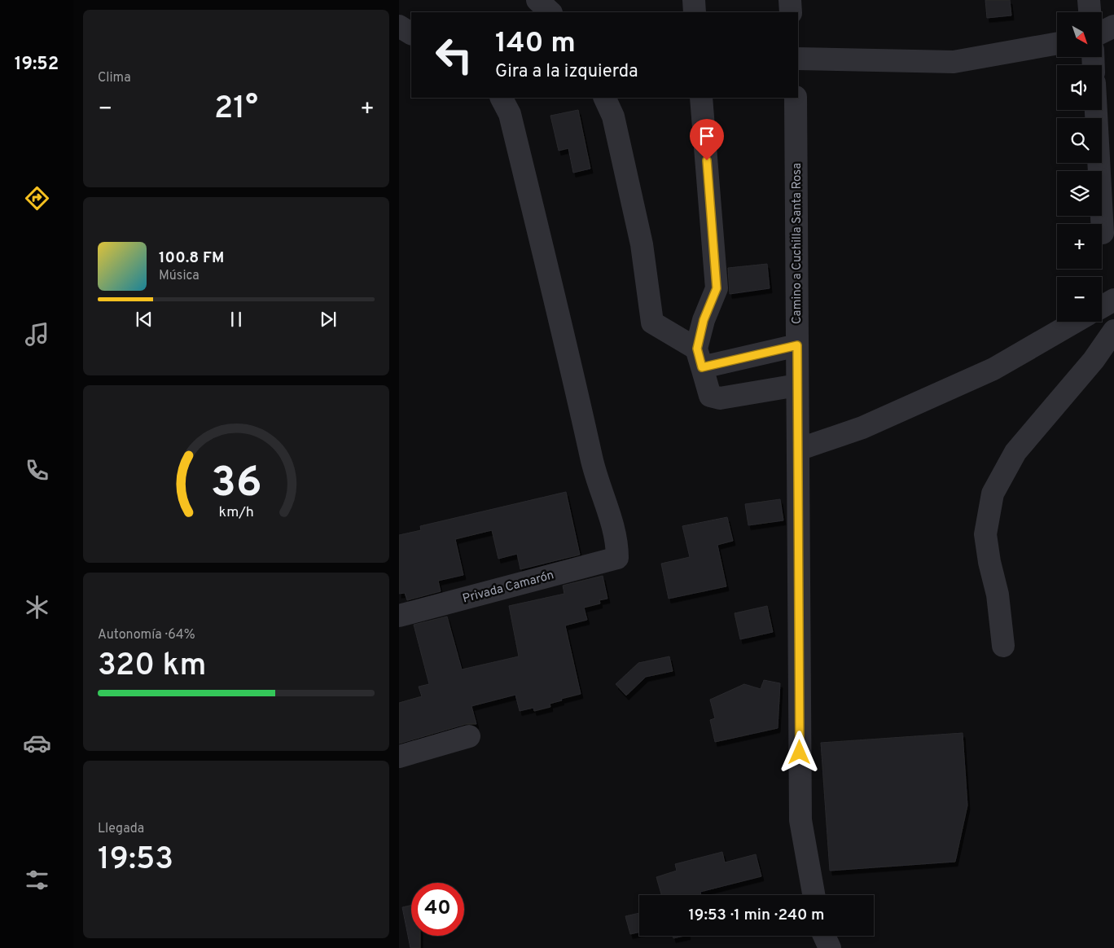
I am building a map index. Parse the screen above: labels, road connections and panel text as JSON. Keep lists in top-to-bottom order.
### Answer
{
  "streets": {
    "street": ["Camino a Cuchilla Santa Rosa", "Privada Camarón"]
  },
  "north": "bottom right",
  "page": {
    "tabs": "19:52",
    "tile": [
      "Clima",
      ["Autonomía · 64%", "320 km"],
      ["Llegada", "19:53"]
    ],
    "map_buttons": ["+", "−"],
    "turn": ["140 m", "Gira a la izquierda"],
    "heat": ["−", "21°", "+"],
    "song": ["100.8 FM", "Música"],
    "limit": "40",
    "trip": "19:53 · 1 min · 240 m",
    "gauge": ["36", "km/h"]
  }
}
